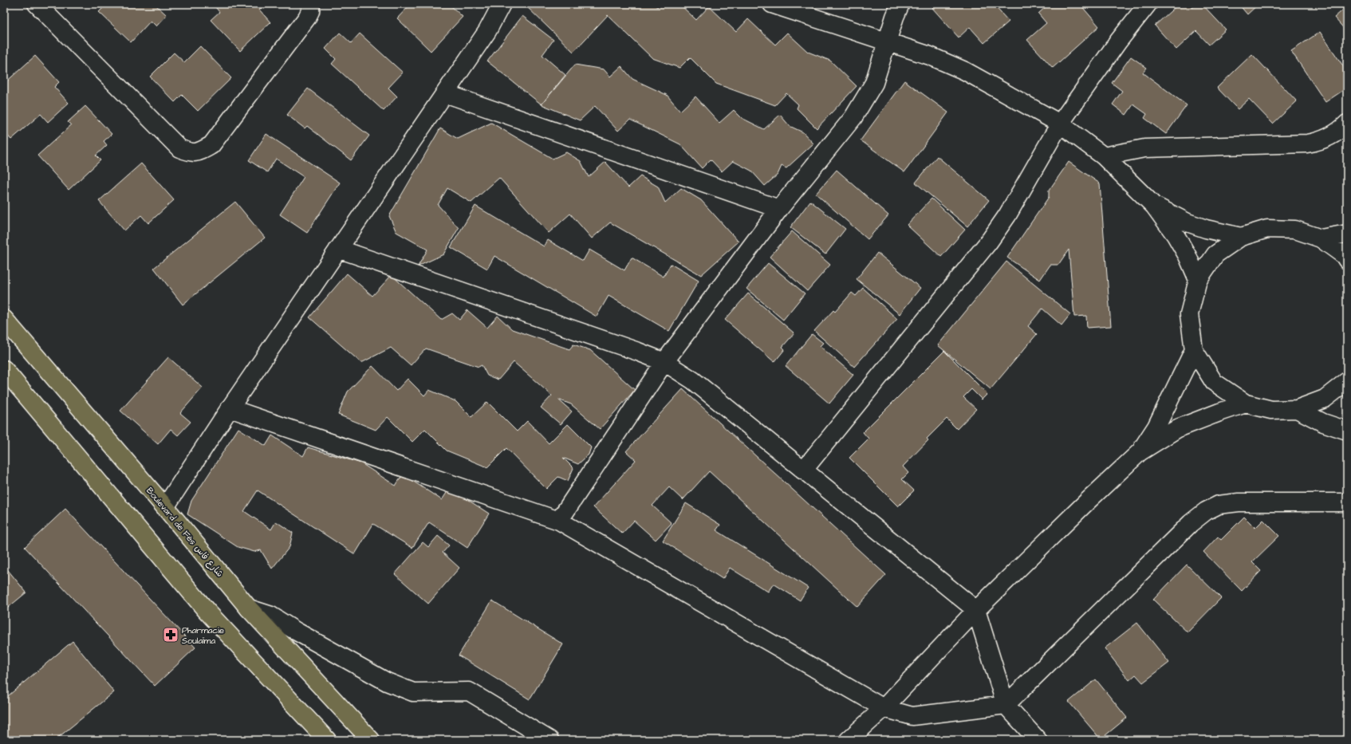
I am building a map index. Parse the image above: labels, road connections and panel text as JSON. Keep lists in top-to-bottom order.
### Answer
{
  "streets": {
    "main road": ["Boulevard de Fès شارع فاس"]
  },
  "places": {
    "pharmacy": ["Pharmacie SoulaÏma"]
  }
}
